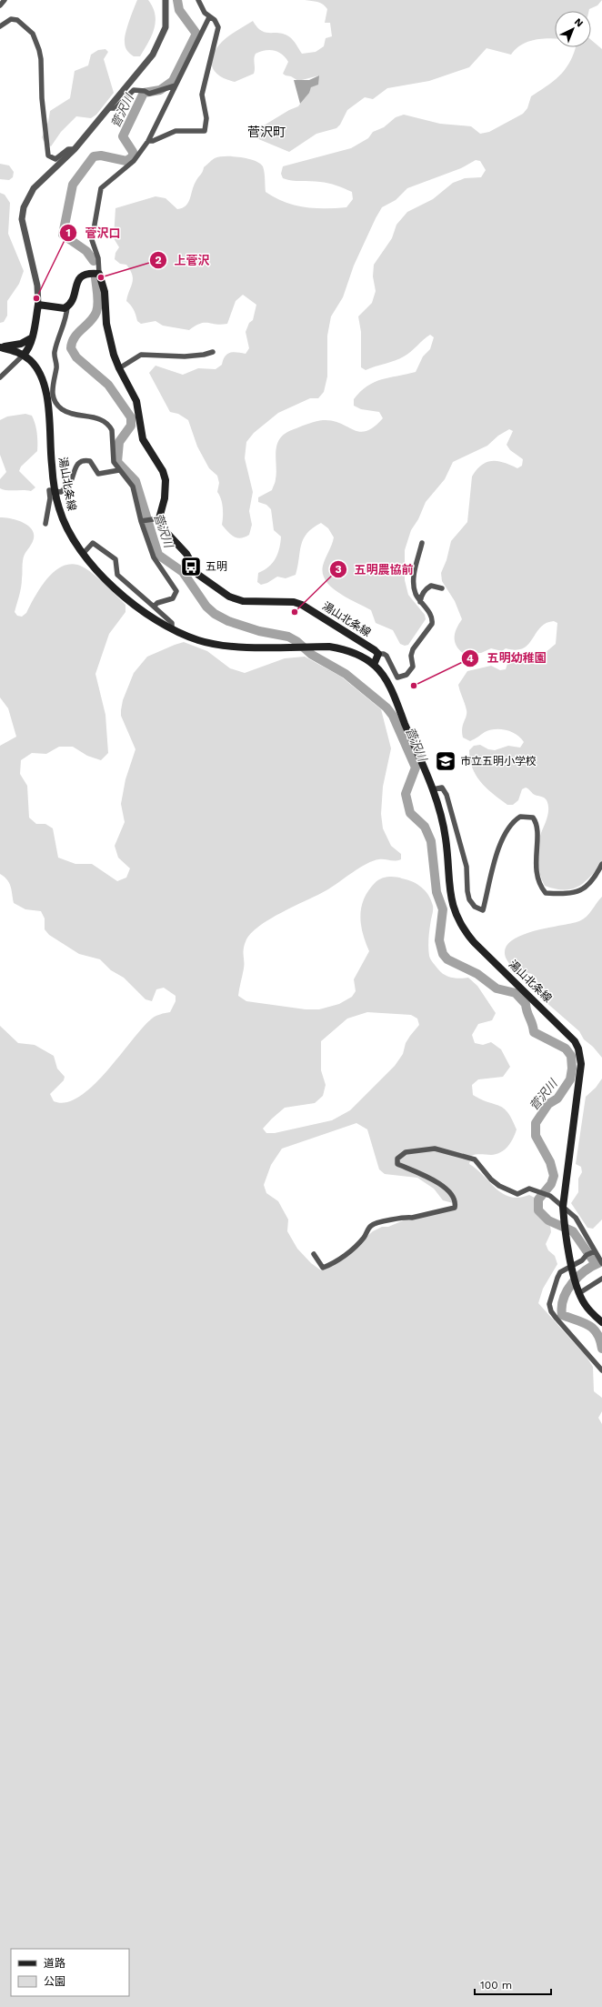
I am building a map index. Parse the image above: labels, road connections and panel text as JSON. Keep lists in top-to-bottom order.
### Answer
{
  "streets": {
    "main road": ["湯山北条線"]
  },
  "districts": ["菅沢町"],
  "water": ["菅沢川"],
  "places": {
    "other": [
      "上菅沢",
      "菅沢口",
      "五明農協前",
      "五明幼稚園"
    ],
    "bus stop": ["五明"],
    "school or university": ["市立五明小学校"]
  },
  "legend": ["道路", "公園"],
  "scale_bar": "100 m",
  "north": "top right"
}
